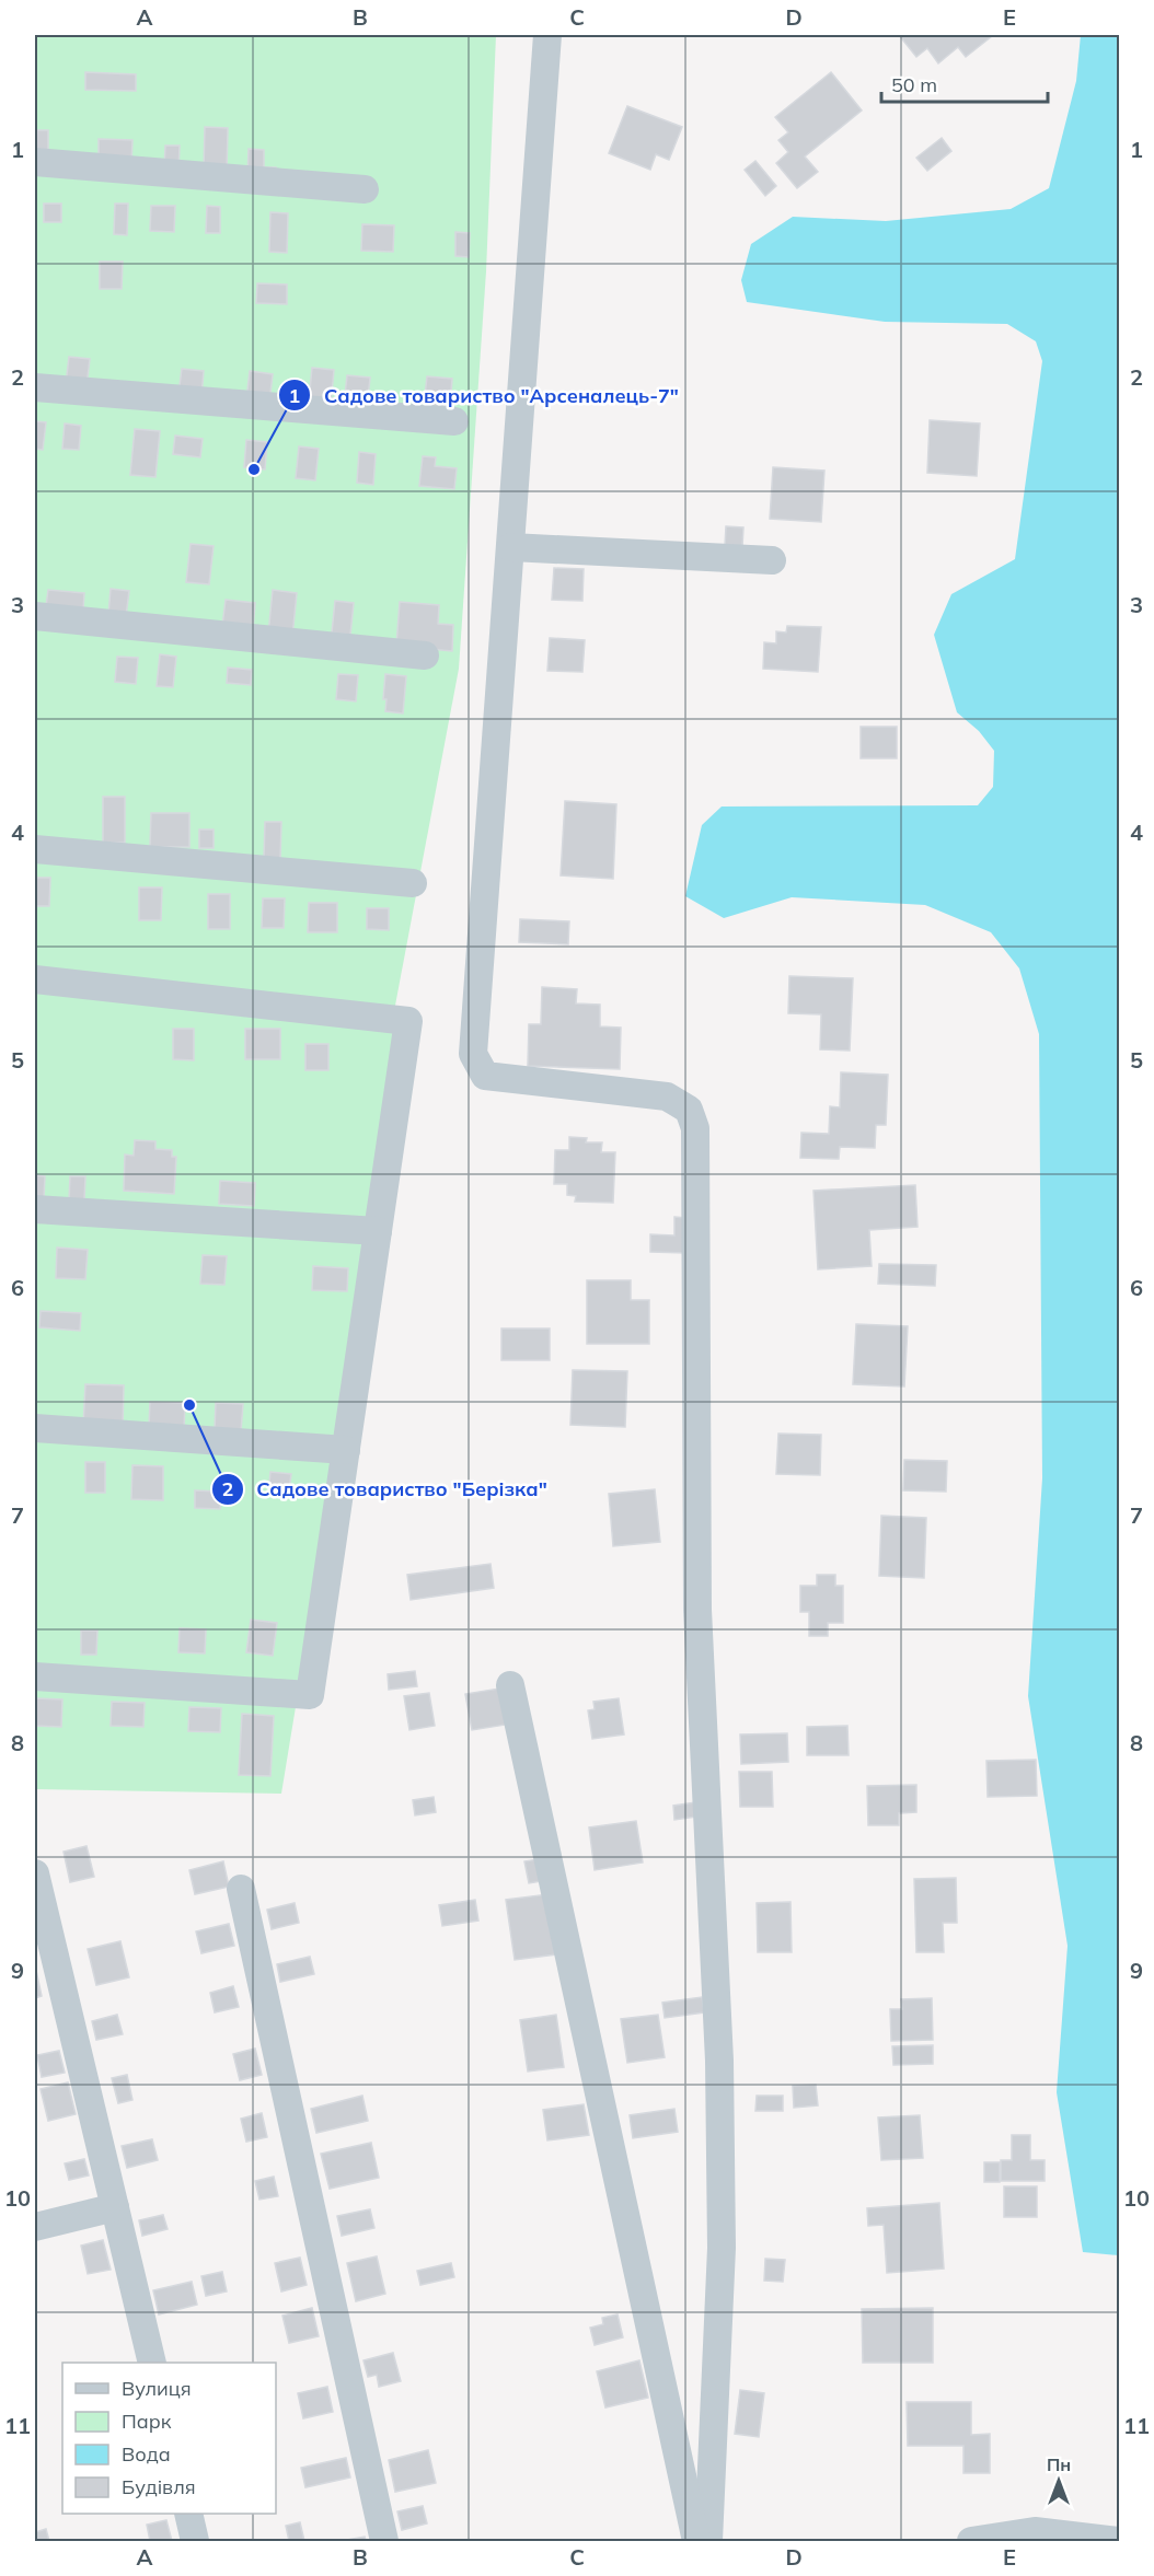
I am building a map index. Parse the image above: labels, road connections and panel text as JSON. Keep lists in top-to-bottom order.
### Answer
{
  "places": ["Садове товариство \"Арсеналець-7\"", "Садове товариство \"Берізка\""],
  "legend": [
    "Вулиця",
    "Парк",
    "Вода",
    "Будівля"
  ],
  "scale_bar": "50 m",
  "north": "top",
  "grid": {
    "columns": [
      "A",
      "B",
      "C",
      "D",
      "E"
    ],
    "rows": [
      "1",
      "2",
      "3",
      "4",
      "5",
      "6",
      "7",
      "8",
      "9",
      "10",
      "11"
    ]
  }
}
